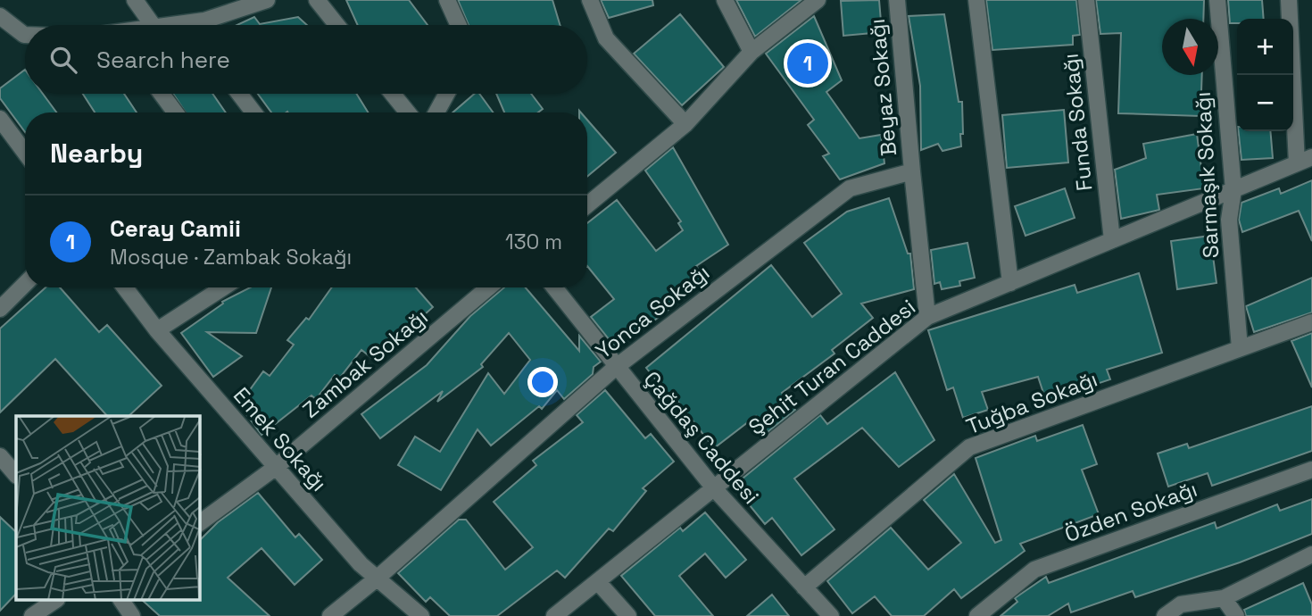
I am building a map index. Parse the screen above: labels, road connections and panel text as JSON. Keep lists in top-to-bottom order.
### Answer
{
  "streets": {
    "street": [
      "Beyaz Sokağı",
      "Funda Sokağı",
      "Sarmaşık Sokağı",
      "Yonca Sokağı",
      "Zambak Sokağı",
      "Şehit Turan Caddesi",
      "Tuğba Sokağı",
      "Çağdaş Caddesi",
      "Emek Sokağı",
      "Özden Sokağı"
    ]
  },
  "crossings": [
    ["Beyaz Sokağı", "Yonca Sokağı"],
    ["Funda Sokağı", "Şehit Turan Caddesi"],
    ["Sarmaşık Sokağı", "Şehit Turan Caddesi"],
    ["Sarmaşık Sokağı", "Tuğba Sokağı"],
    ["Yonca Sokağı", "Çağdaş Caddesi"],
    ["Yonca Sokağı", "Emek Sokağı"],
    ["Zambak Sokağı", "Emek Sokağı"],
    ["Şehit Turan Caddesi", "Çağdaş Caddesi"],
    ["Tuğba Sokağı", "Çağdaş Caddesi"]
  ],
  "north": "bottom",
  "page": {
    "map_buttons": ["+", "−"],
    "search": "Search here",
    "pins": "1",
    "heading": "Nearby",
    "list": [
      {
        "mark": "1",
        "name": "Ceray Camii",
        "note": "Mosque · Zambak Sokağı",
        "value": "130 m"
      }
    ]
  }
}
